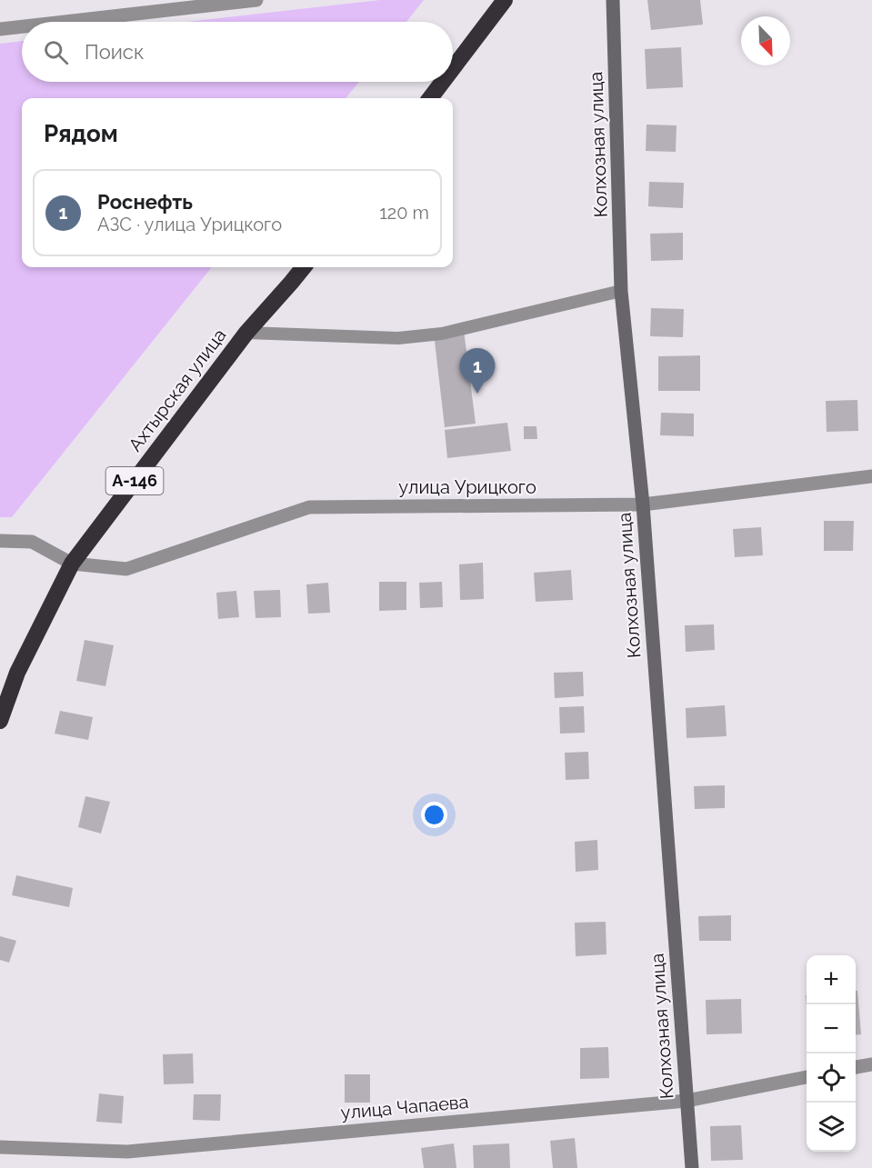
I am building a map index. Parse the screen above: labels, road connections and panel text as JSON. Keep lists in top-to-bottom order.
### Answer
{
  "streets": {
    "highway": ["Ахтырская улица", "А-146"],
    "street": ["Колхозная улица", "улица Урицкого", "улица Чапаева"]
  },
  "crossings": [
    ["Колхозная улица", "улица Урицкого"],
    ["Колхозная улица", "улица Чапаева"],
    ["Ахтырская улица", "улица Урицкого"]
  ],
  "north": "bottom right",
  "page": {
    "search": "Поиск",
    "heading": "Рядом",
    "list": [
      {
        "mark": "1",
        "name": "Роснефть",
        "note": "АЗС · улица Урицкого",
        "value": "120 m"
      }
    ],
    "pins": "1",
    "map_buttons": ["+", "−"]
  }
}
